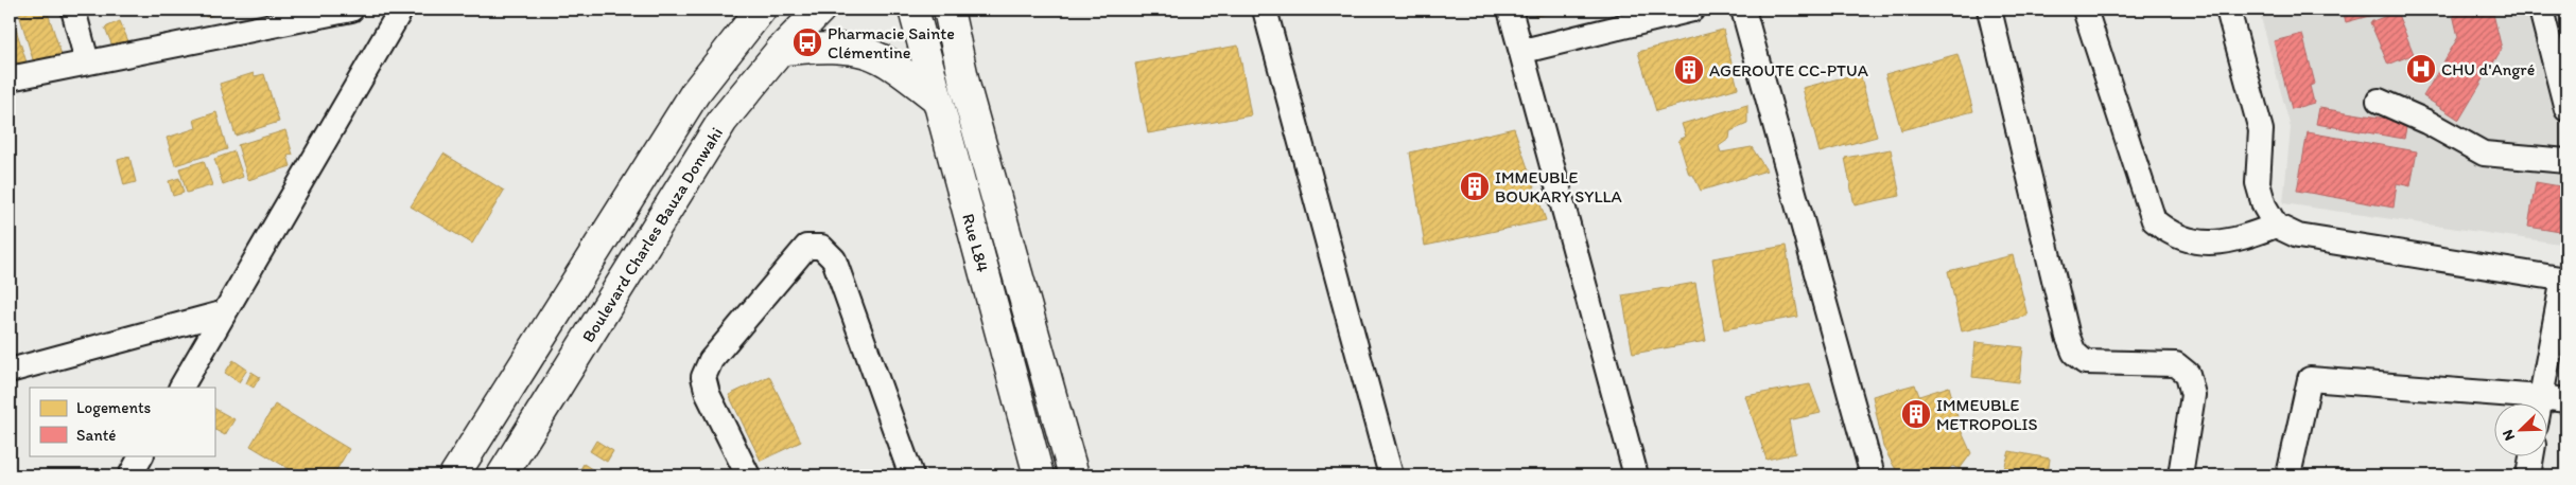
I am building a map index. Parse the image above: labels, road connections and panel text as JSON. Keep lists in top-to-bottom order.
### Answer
{
  "streets": {
    "main road": ["Boulevard Charles Bauza Donwahi", "Rue L84"]
  },
  "places": {
    "bus stop": ["Pharmacie Sainte Clémentine"],
    "hospital": ["CHU d'Angré"],
    "building": ["AGEROUTE CC-PTUA", "IMMEUBLE BOUKARY SYLLA", "IMMEUBLE METROPOLIS"]
  },
  "legend": ["Logements", "Santé"],
  "north": "bottom left"
}
